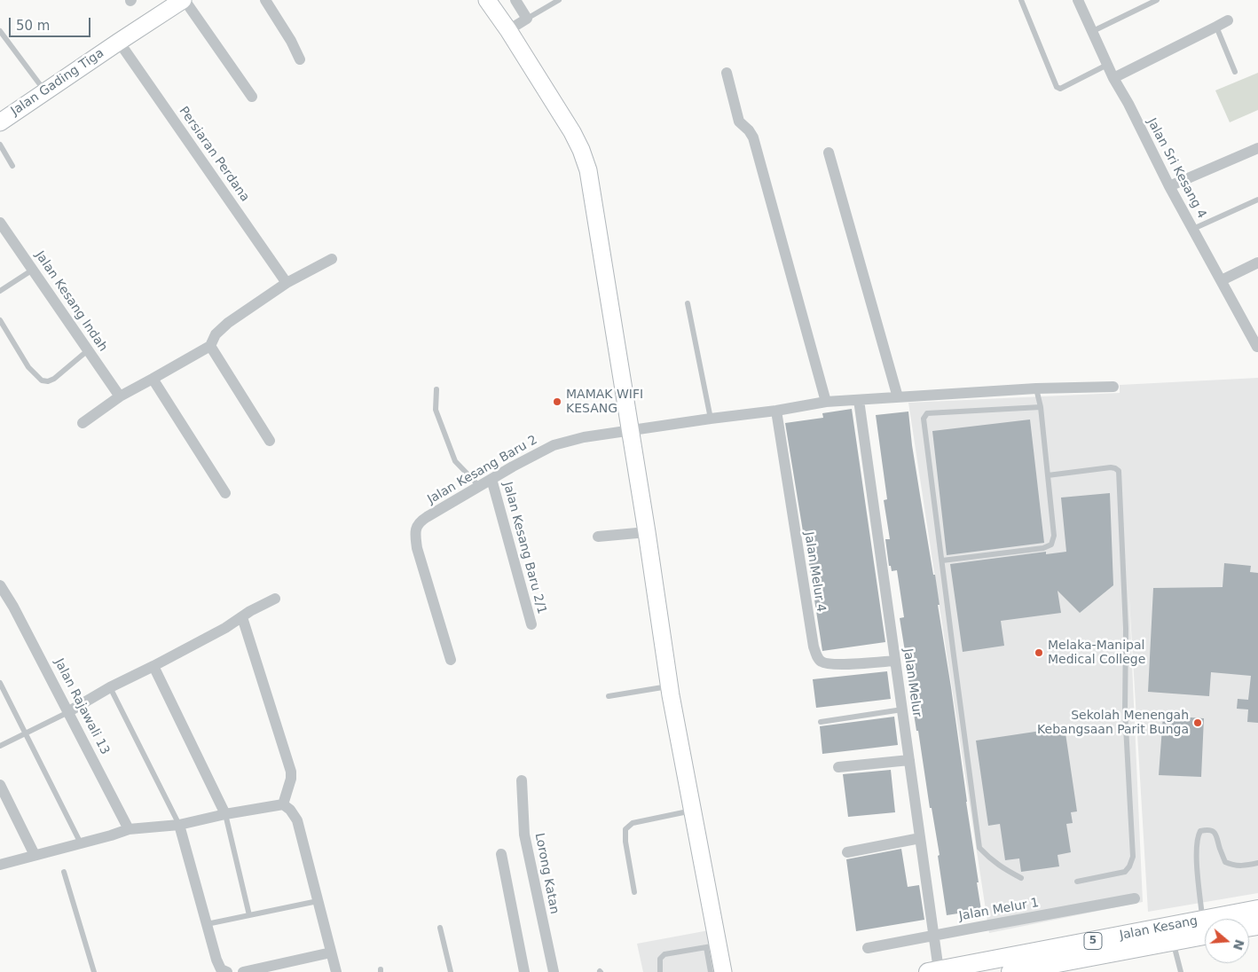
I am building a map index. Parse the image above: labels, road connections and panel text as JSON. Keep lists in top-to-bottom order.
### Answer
{
  "streets": {
    "main road": ["Jalan Kesang", "5"],
    "street": [
      "Jalan Gading Tiga",
      "Persiaran Perdana",
      "Jalan Sri Kesang 4",
      "Jalan Kesang Indah",
      "Jalan Kesang Baru 2",
      "Jalan Kesang Baru 2/1",
      "Jalan Melur 4",
      "Jalan Melur",
      "Jalan Rajawali 13",
      "Lorong Katan",
      "Jalan Melur 1"
    ]
  },
  "crossings": [
    ["Jalan Gading Tiga", "Persiaran Perdana"],
    ["Jalan Kesang Baru 2", "Jalan Kesang Baru 2/1"],
    ["Jalan Melur 4", "Jalan Melur"],
    ["Jalan Melur", "Jalan Melur 1"],
    ["Jalan Melur", "Jalan Kesang"]
  ],
  "places": ["MAMAK WIFI KESANG", "Melaka-Manipal Medical College", "Sekolah Menengah Kebangsaan Parit Bunga"],
  "scale_bar": "50 m",
  "north": "right"
}
